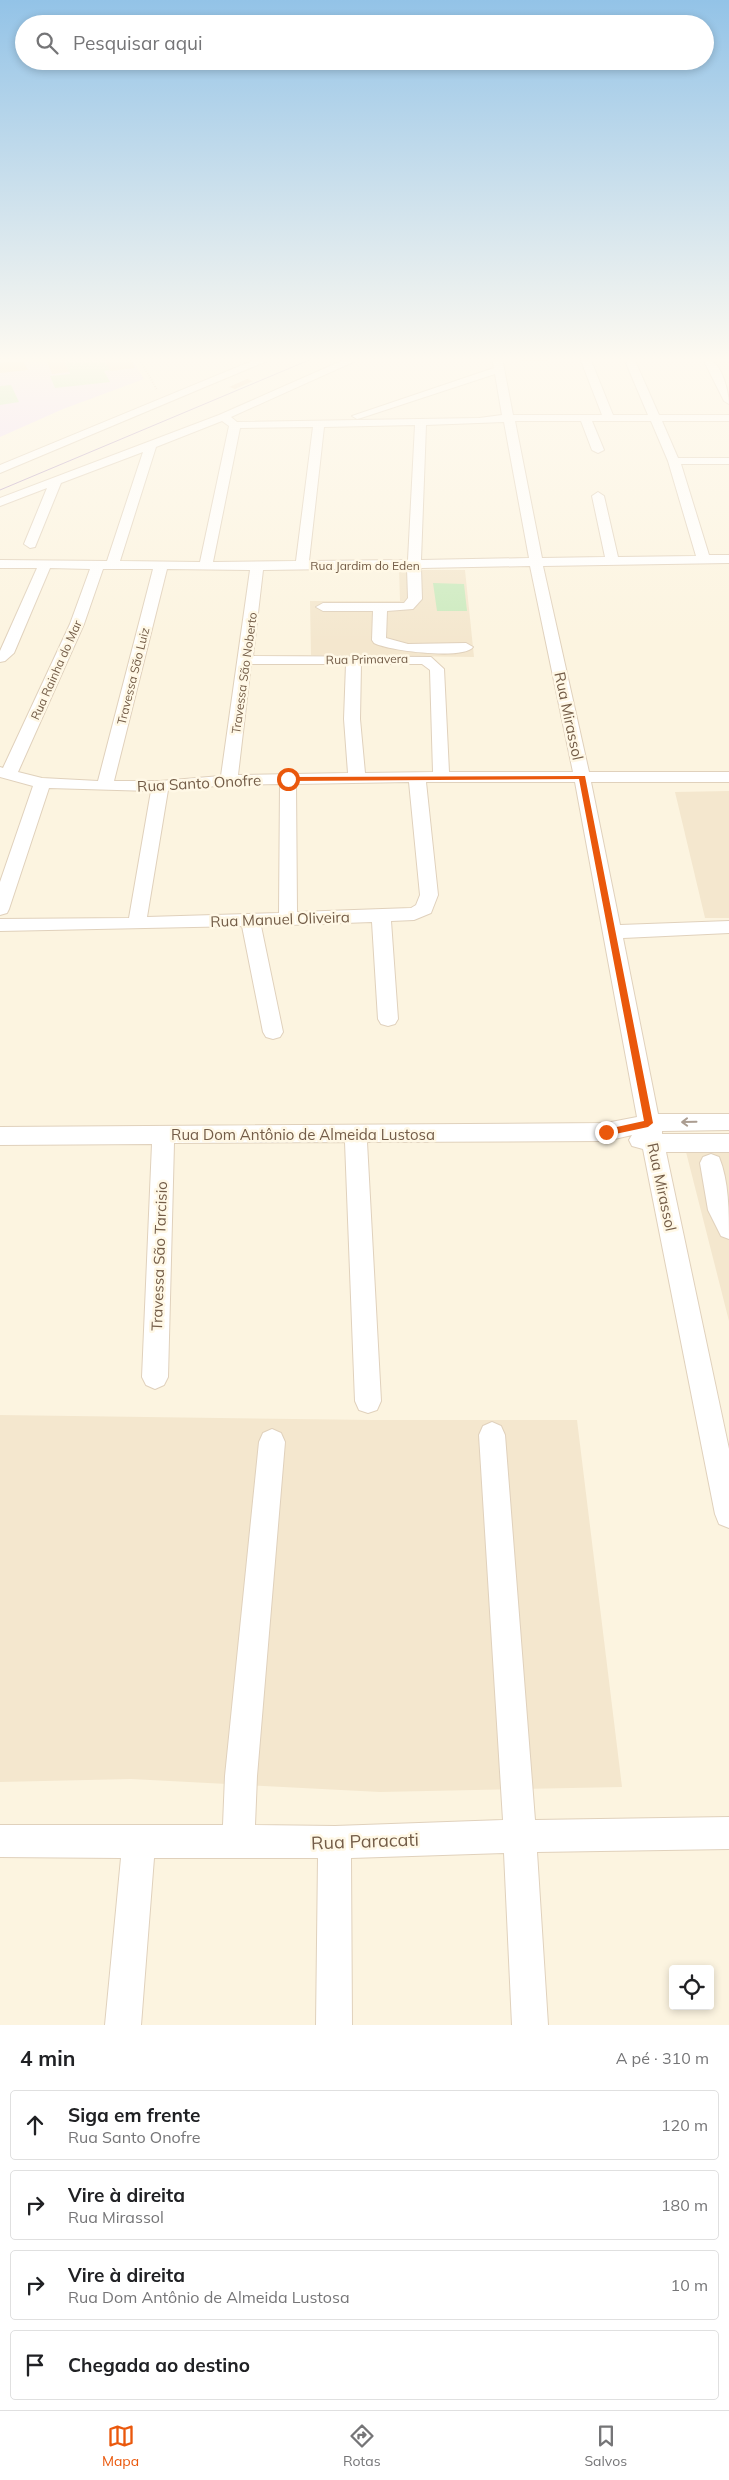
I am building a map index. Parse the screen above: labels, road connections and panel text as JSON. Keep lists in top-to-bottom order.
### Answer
{
  "streets": {
    "street": [
      "Rua Jardim do Eden",
      "Rua Primavera",
      "Rua Rainha do Mar",
      "Travessa São Noberto",
      "Travessa São Luiz",
      "Rua Mirassol",
      "Rua Santo Onofre",
      "Rua Manuel Oliveira",
      "Rua Dom Antônio de Almeida Lustosa",
      "Travessa São Tarcisio",
      "Rua Paracati"
    ]
  },
  "crossings": [
    ["Rua Jardim do Eden", "Rua Rainha do Mar"],
    ["Rua Jardim do Eden", "Travessa São Noberto"],
    ["Rua Jardim do Eden", "Travessa São Luiz"],
    ["Rua Jardim do Eden", "Rua Mirassol"],
    ["Rua Primavera", "Travessa São Noberto"],
    ["Rua Primavera", "Rua Santo Onofre"],
    ["Rua Rainha do Mar", "Rua Santo Onofre"],
    ["Travessa São Noberto", "Rua Santo Onofre"],
    ["Travessa São Luiz", "Rua Santo Onofre"],
    ["Rua Mirassol", "Rua Santo Onofre"],
    ["Rua Mirassol", "Rua Dom Antônio de Almeida Lustosa"],
    ["Rua Santo Onofre", "Rua Manuel Oliveira"],
    ["Rua Dom Antônio de Almeida Lustosa", "Travessa São Tarcisio"]
  ],
  "page": {
    "search": "Pesquisar aqui",
    "heading": ["4 min", "A pé · 310 m"],
    "list": [
      ["Siga em frente", "Rua Santo Onofre", "120 m"],
      ["Vire à direita", "Rua Mirassol", "180 m"],
      ["Vire à direita", "Rua Dom Antônio de Almeida Lustosa", "10 m"],
      "Chegada ao destino"
    ],
    "nav": ["Mapa", "Rotas", "Salvos"]
  }
}
